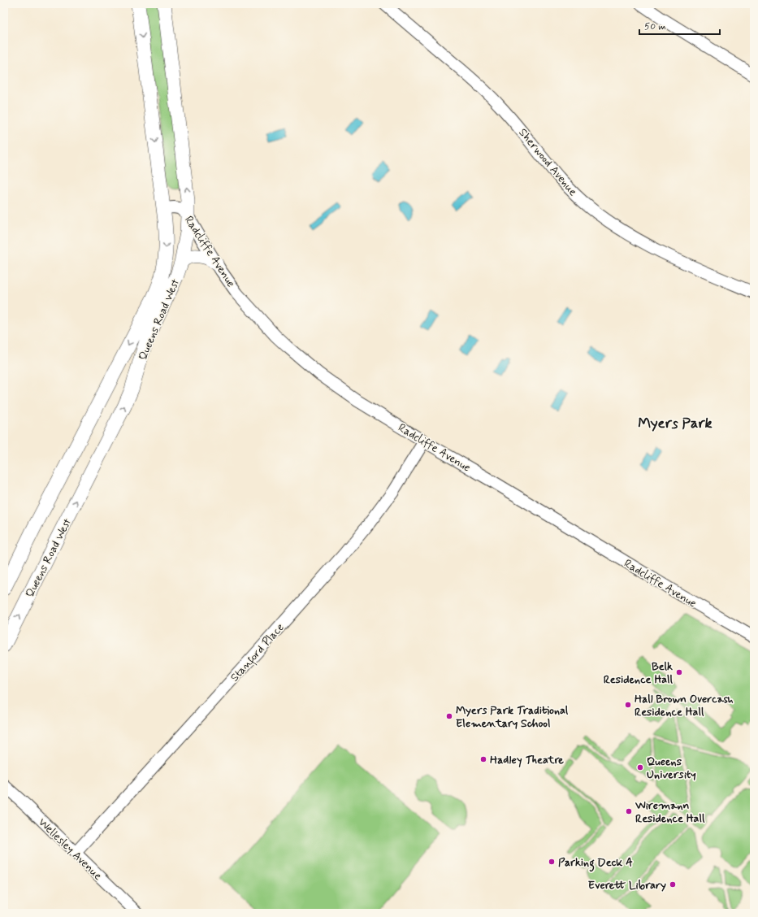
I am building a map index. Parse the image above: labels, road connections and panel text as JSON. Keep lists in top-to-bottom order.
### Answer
{
  "streets": {
    "street": [
      "Sherwood Avenue",
      "Radcliffe Avenue",
      "Queens Road West",
      "Stanford Place",
      "Wellesley Avenue"
    ]
  },
  "crossings": [
    ["Radcliffe Avenue", "Queens Road West"],
    ["Radcliffe Avenue", "Stanford Place"],
    ["Stanford Place", "Wellesley Avenue"]
  ],
  "districts": ["Myers Park"],
  "places": [
    "Belk Residence Hall",
    "Hall Brown Overcash Residence Hall",
    "Myers Park Traditional Elementary School",
    "Hadley Theatre",
    "Queens University",
    "Wiremann Residence Hall",
    "Parking Deck A",
    "Everett Library"
  ],
  "scale_bar": "50 m"
}
